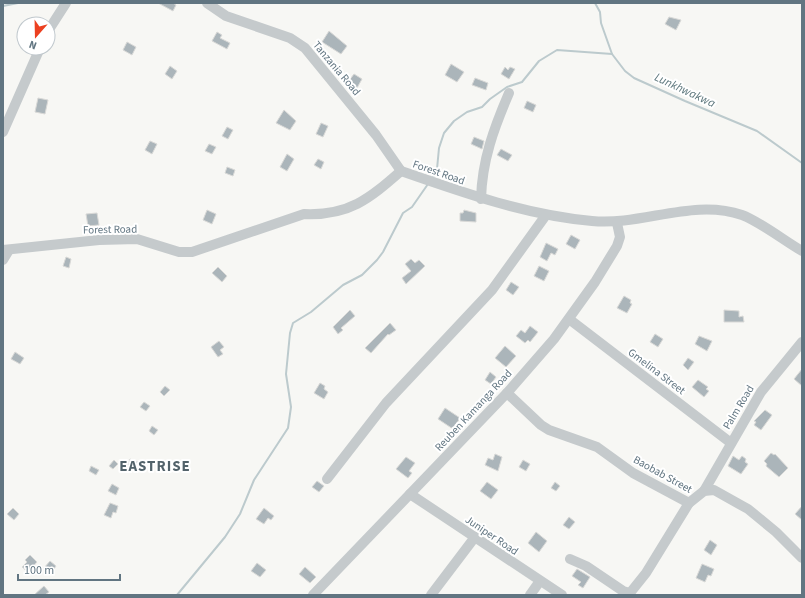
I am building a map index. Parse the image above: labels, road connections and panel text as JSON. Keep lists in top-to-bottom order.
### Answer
{
  "streets": {
    "street": [
      "Tanzania Road",
      "Forest Road",
      "Gmelina Street",
      "Palm Road",
      "Reuben Kamanga Road",
      "Baobab Street",
      "Juniper Road"
    ]
  },
  "crossings": [
    ["Tanzania Road", "Forest Road"],
    ["Forest Road", "Reuben Kamanga Road"],
    ["Gmelina Street", "Palm Road"],
    ["Gmelina Street", "Reuben Kamanga Road"],
    ["Palm Road", "Baobab Street"],
    ["Reuben Kamanga Road", "Baobab Street"],
    ["Reuben Kamanga Road", "Juniper Road"]
  ],
  "districts": ["EASTRISE"],
  "water": ["Lunkhwakwa"],
  "scale_bar": "100 m",
  "north": "bottom"
}
